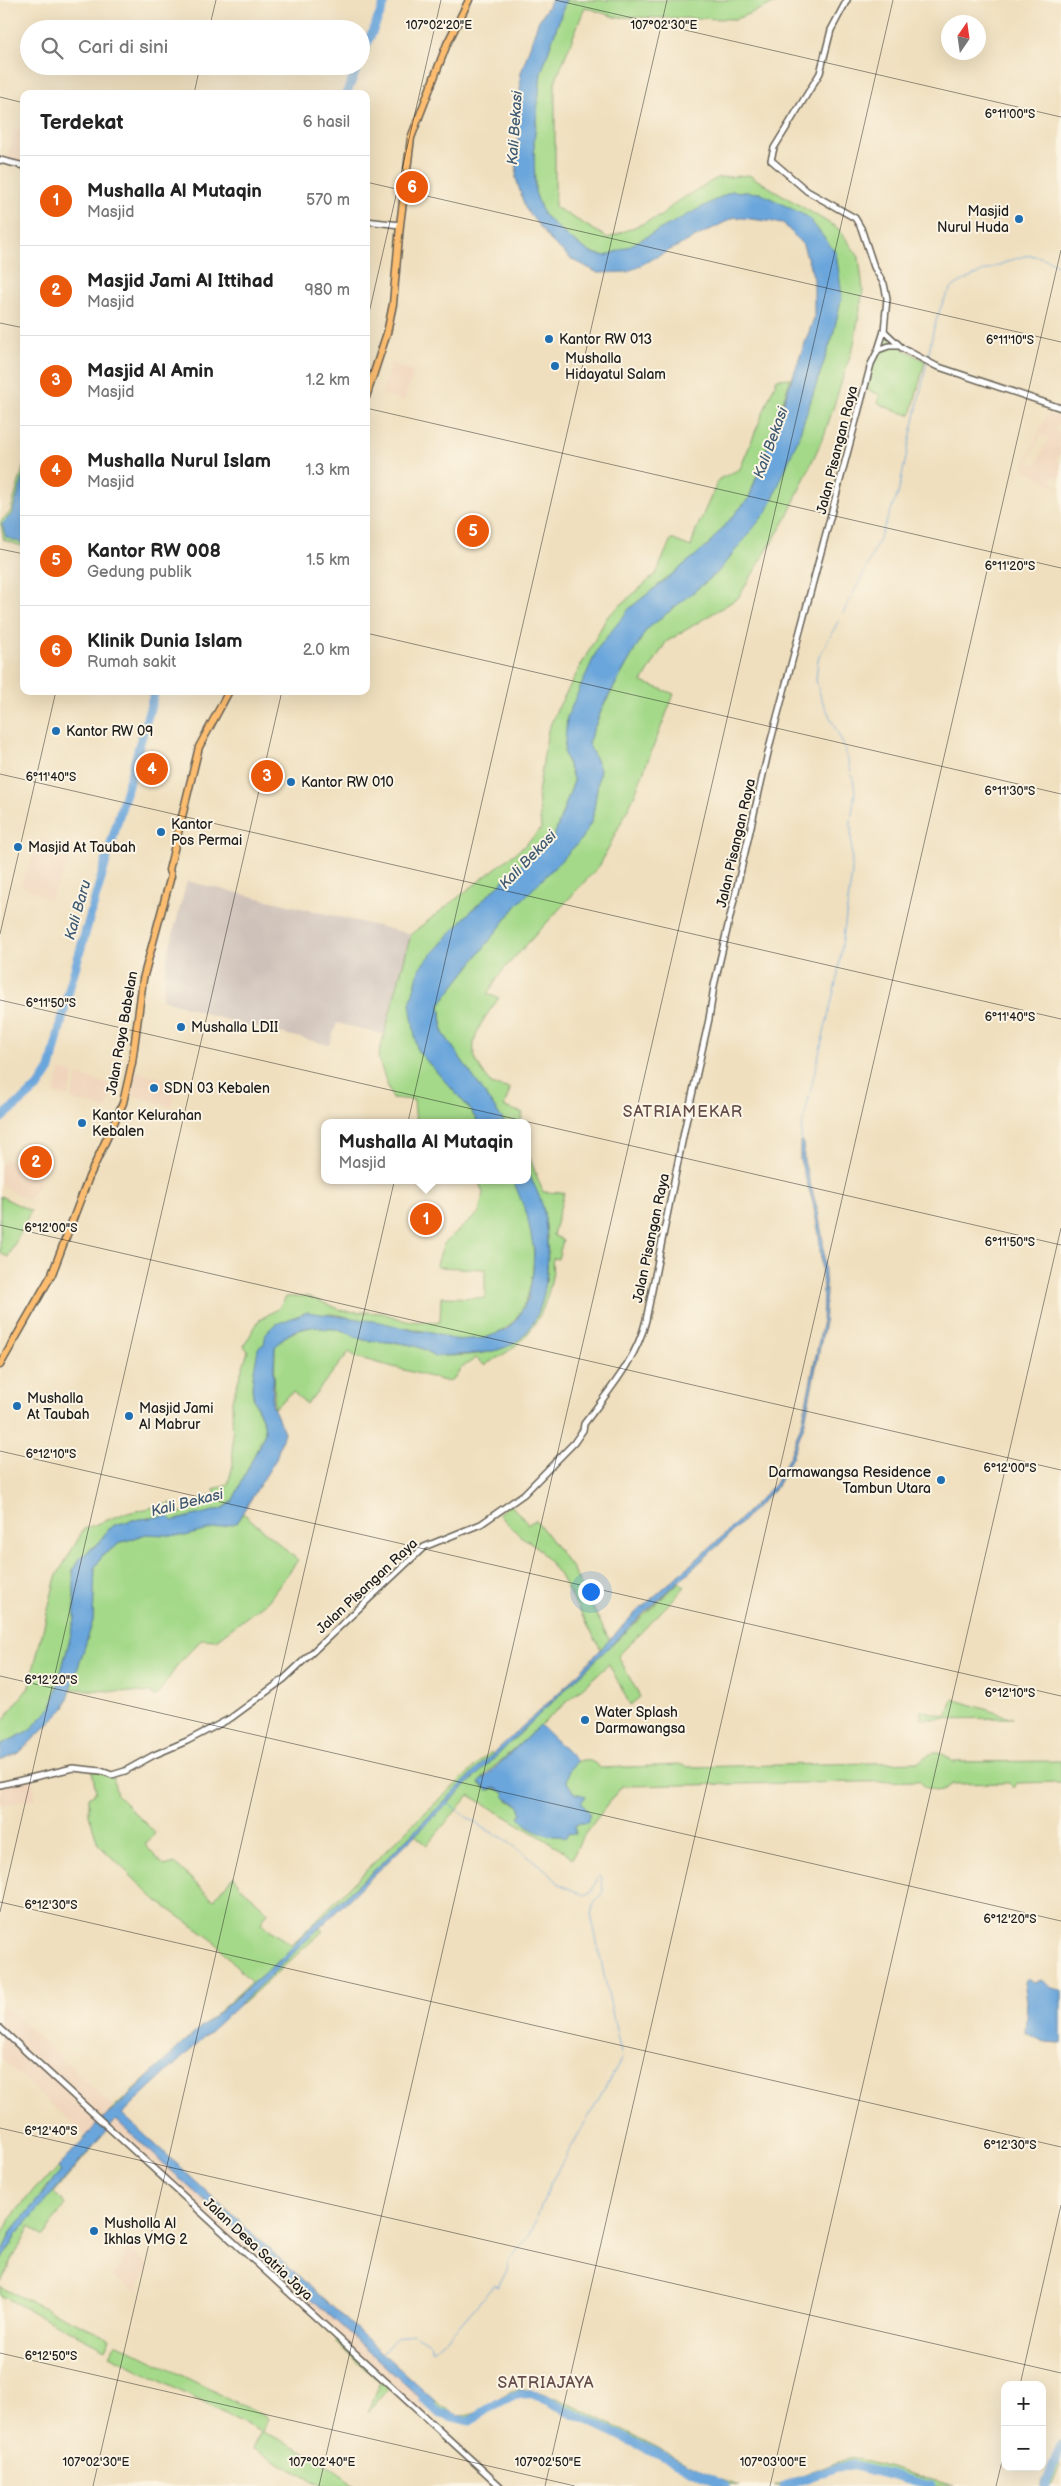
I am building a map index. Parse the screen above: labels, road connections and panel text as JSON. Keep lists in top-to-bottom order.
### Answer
{
  "streets": {
    "main road": ["Jalan Raya Babelan"],
    "street": ["Jalan Pisangan Raya", "Jalan Desa Satria Jaya"]
  },
  "districts": ["SATRIAMEKAR", "SATRIAJAYA"],
  "water": ["Kali Bekasi", "Kali Baru"],
  "places": [
    "Masjid Nurul Huda",
    "Kantor RW 013",
    "Mushalla Hidayatul Salam",
    "Kantor RW 09",
    "Kantor RW 010",
    "Kantor Pos Permai",
    "Masjid At Taubah",
    "Mushalla LDII",
    "SDN 03 Kebalen",
    "Kantor Kelurahan Kebalen",
    "Mushalla At Taubah",
    "Masjid Jami Al Mabrur",
    "Darmawangsa Residence Tambun Utara",
    "Water Splash Darmawangsa",
    "Musholla Al Ikhlas VMG 2"
  ],
  "north": "top",
  "page": {
    "search": "Cari di sini",
    "heading": ["Terdekat", "6 hasil"],
    "list": [
      {
        "mark": "1",
        "name": "Mushalla Al Mutaqin",
        "note": "Masjid",
        "value": "570 m"
      },
      {
        "mark": "2",
        "name": "Masjid Jami Al Ittihad",
        "note": "Masjid",
        "value": "980 m"
      },
      {
        "mark": "3",
        "name": "Masjid Al Amin",
        "note": "Masjid",
        "value": "1.2 km"
      },
      {
        "mark": "4",
        "name": "Mushalla Nurul Islam",
        "note": "Masjid",
        "value": "1.3 km"
      },
      {
        "mark": "5",
        "name": "Kantor RW 008",
        "note": "Gedung publik",
        "value": "1.5 km"
      },
      {
        "mark": "6",
        "name": "Klinik Dunia Islam",
        "note": "Rumah sakit",
        "value": "2.0 km"
      }
    ],
    "pins": [
      "6",
      "5",
      "4",
      "3",
      "2",
      "1"
    ],
    "popup": ["Mushalla Al Mutaqin", "Masjid"],
    "map_buttons": ["+", "−"]
  },
  "coordinates": [
    "107°02'20\"E",
    "107°02'30\"E",
    "6°11'00\"S",
    "6°11'10\"S",
    "6°11'20\"S",
    "6°11'40\"S",
    "6°11'30\"S",
    "6°11'50\"S",
    "6°12'00\"S",
    "6°12'10\"S",
    "6°12'20\"S",
    "6°12'30\"S",
    "6°12'40\"S",
    "6°12'50\"S",
    "107°02'40\"E",
    "107°02'50\"E",
    "107°03'00\"E"
  ]
}
